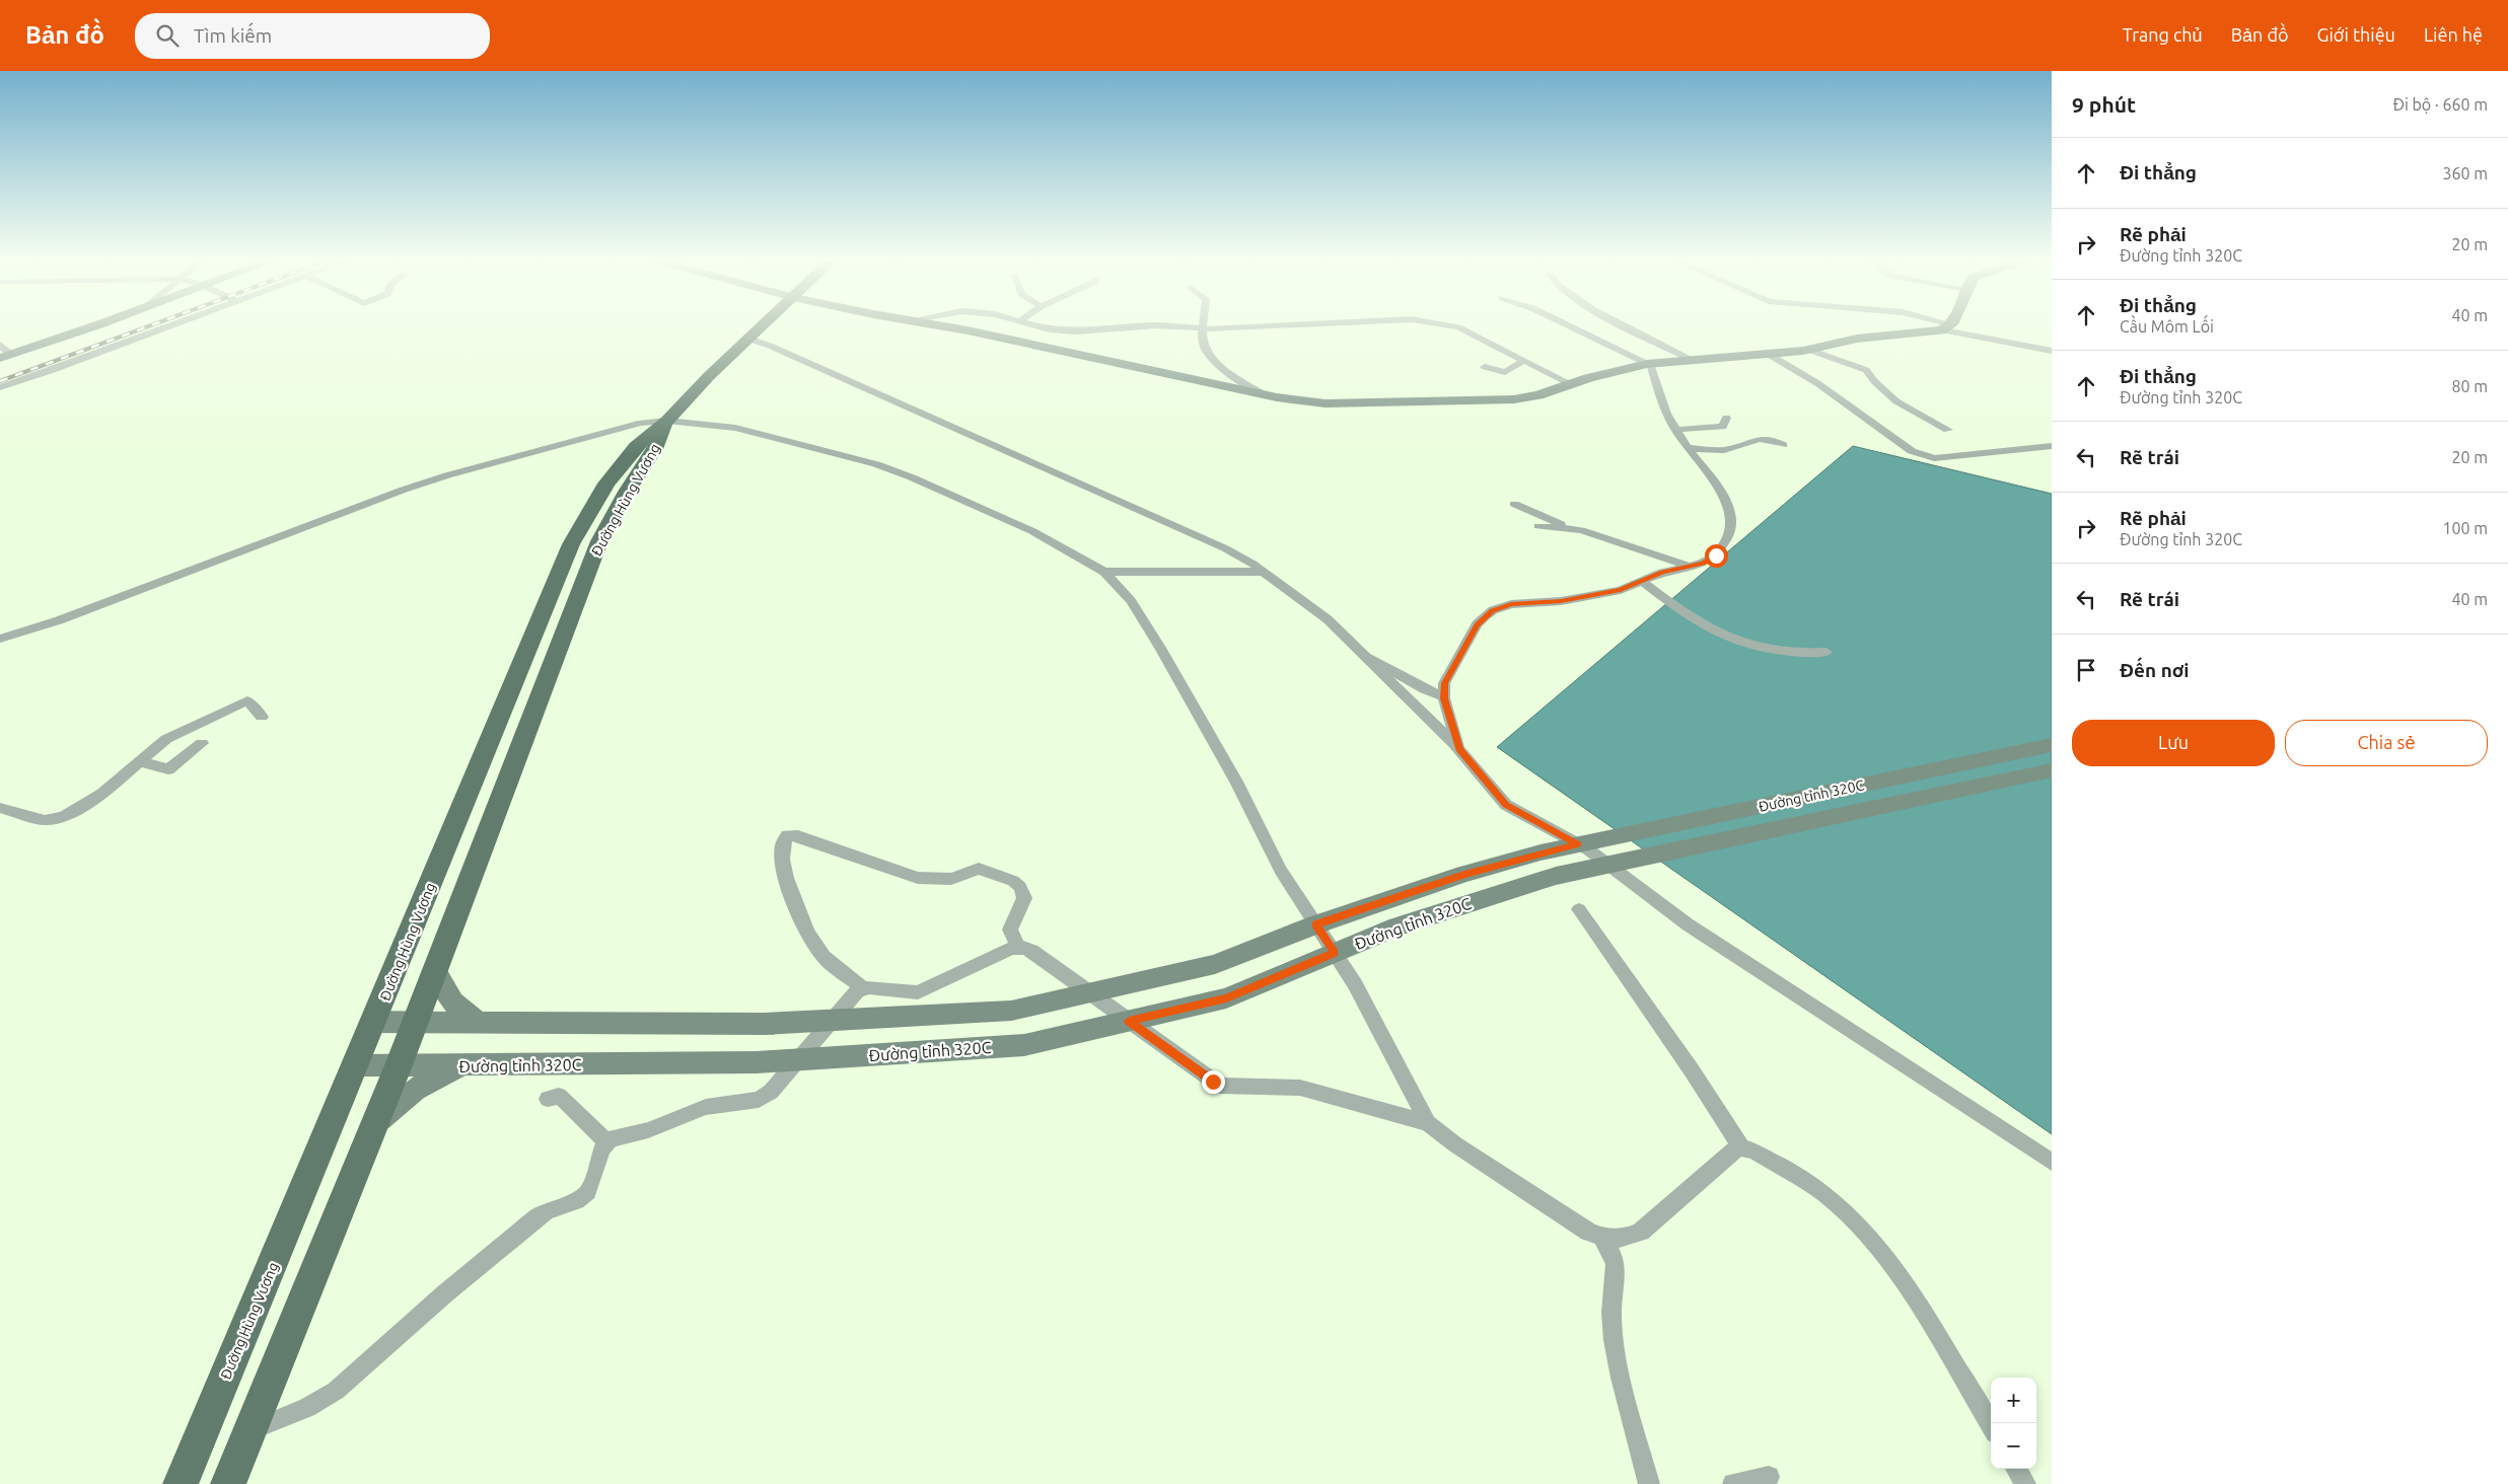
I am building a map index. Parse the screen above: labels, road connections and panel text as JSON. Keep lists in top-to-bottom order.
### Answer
{
  "streets": {
    "main road": ["Đường Hùng Vương", "Đường tỉnh 320C"]
  },
  "crossings": [
    ["Đường Hùng Vương", "Đường tỉnh 320C"]
  ],
  "page": {
    "header": "Bản đồ",
    "search": "Tìm kiếm",
    "nav": [
      "Trang chủ",
      "Bản đồ",
      "Giới thiệu",
      "Liên hệ"
    ],
    "heading": ["9 phút", "Đi bộ · 660 m"],
    "list": [
      ["Đi thẳng", "360 m"],
      ["Rẽ phải", "Đường tỉnh 320C", "20 m"],
      ["Đi thẳng", "Cầu Môm Lối", "40 m"],
      ["Đi thẳng", "Đường tỉnh 320C", "80 m"],
      ["Rẽ trái", "20 m"],
      ["Rẽ phải", "Đường tỉnh 320C", "100 m"],
      ["Rẽ trái", "40 m"],
      "Đến nơi"
    ],
    "buttons": ["Lưu", "Chia sẻ"],
    "map_buttons": ["+", "−"]
  }
}
